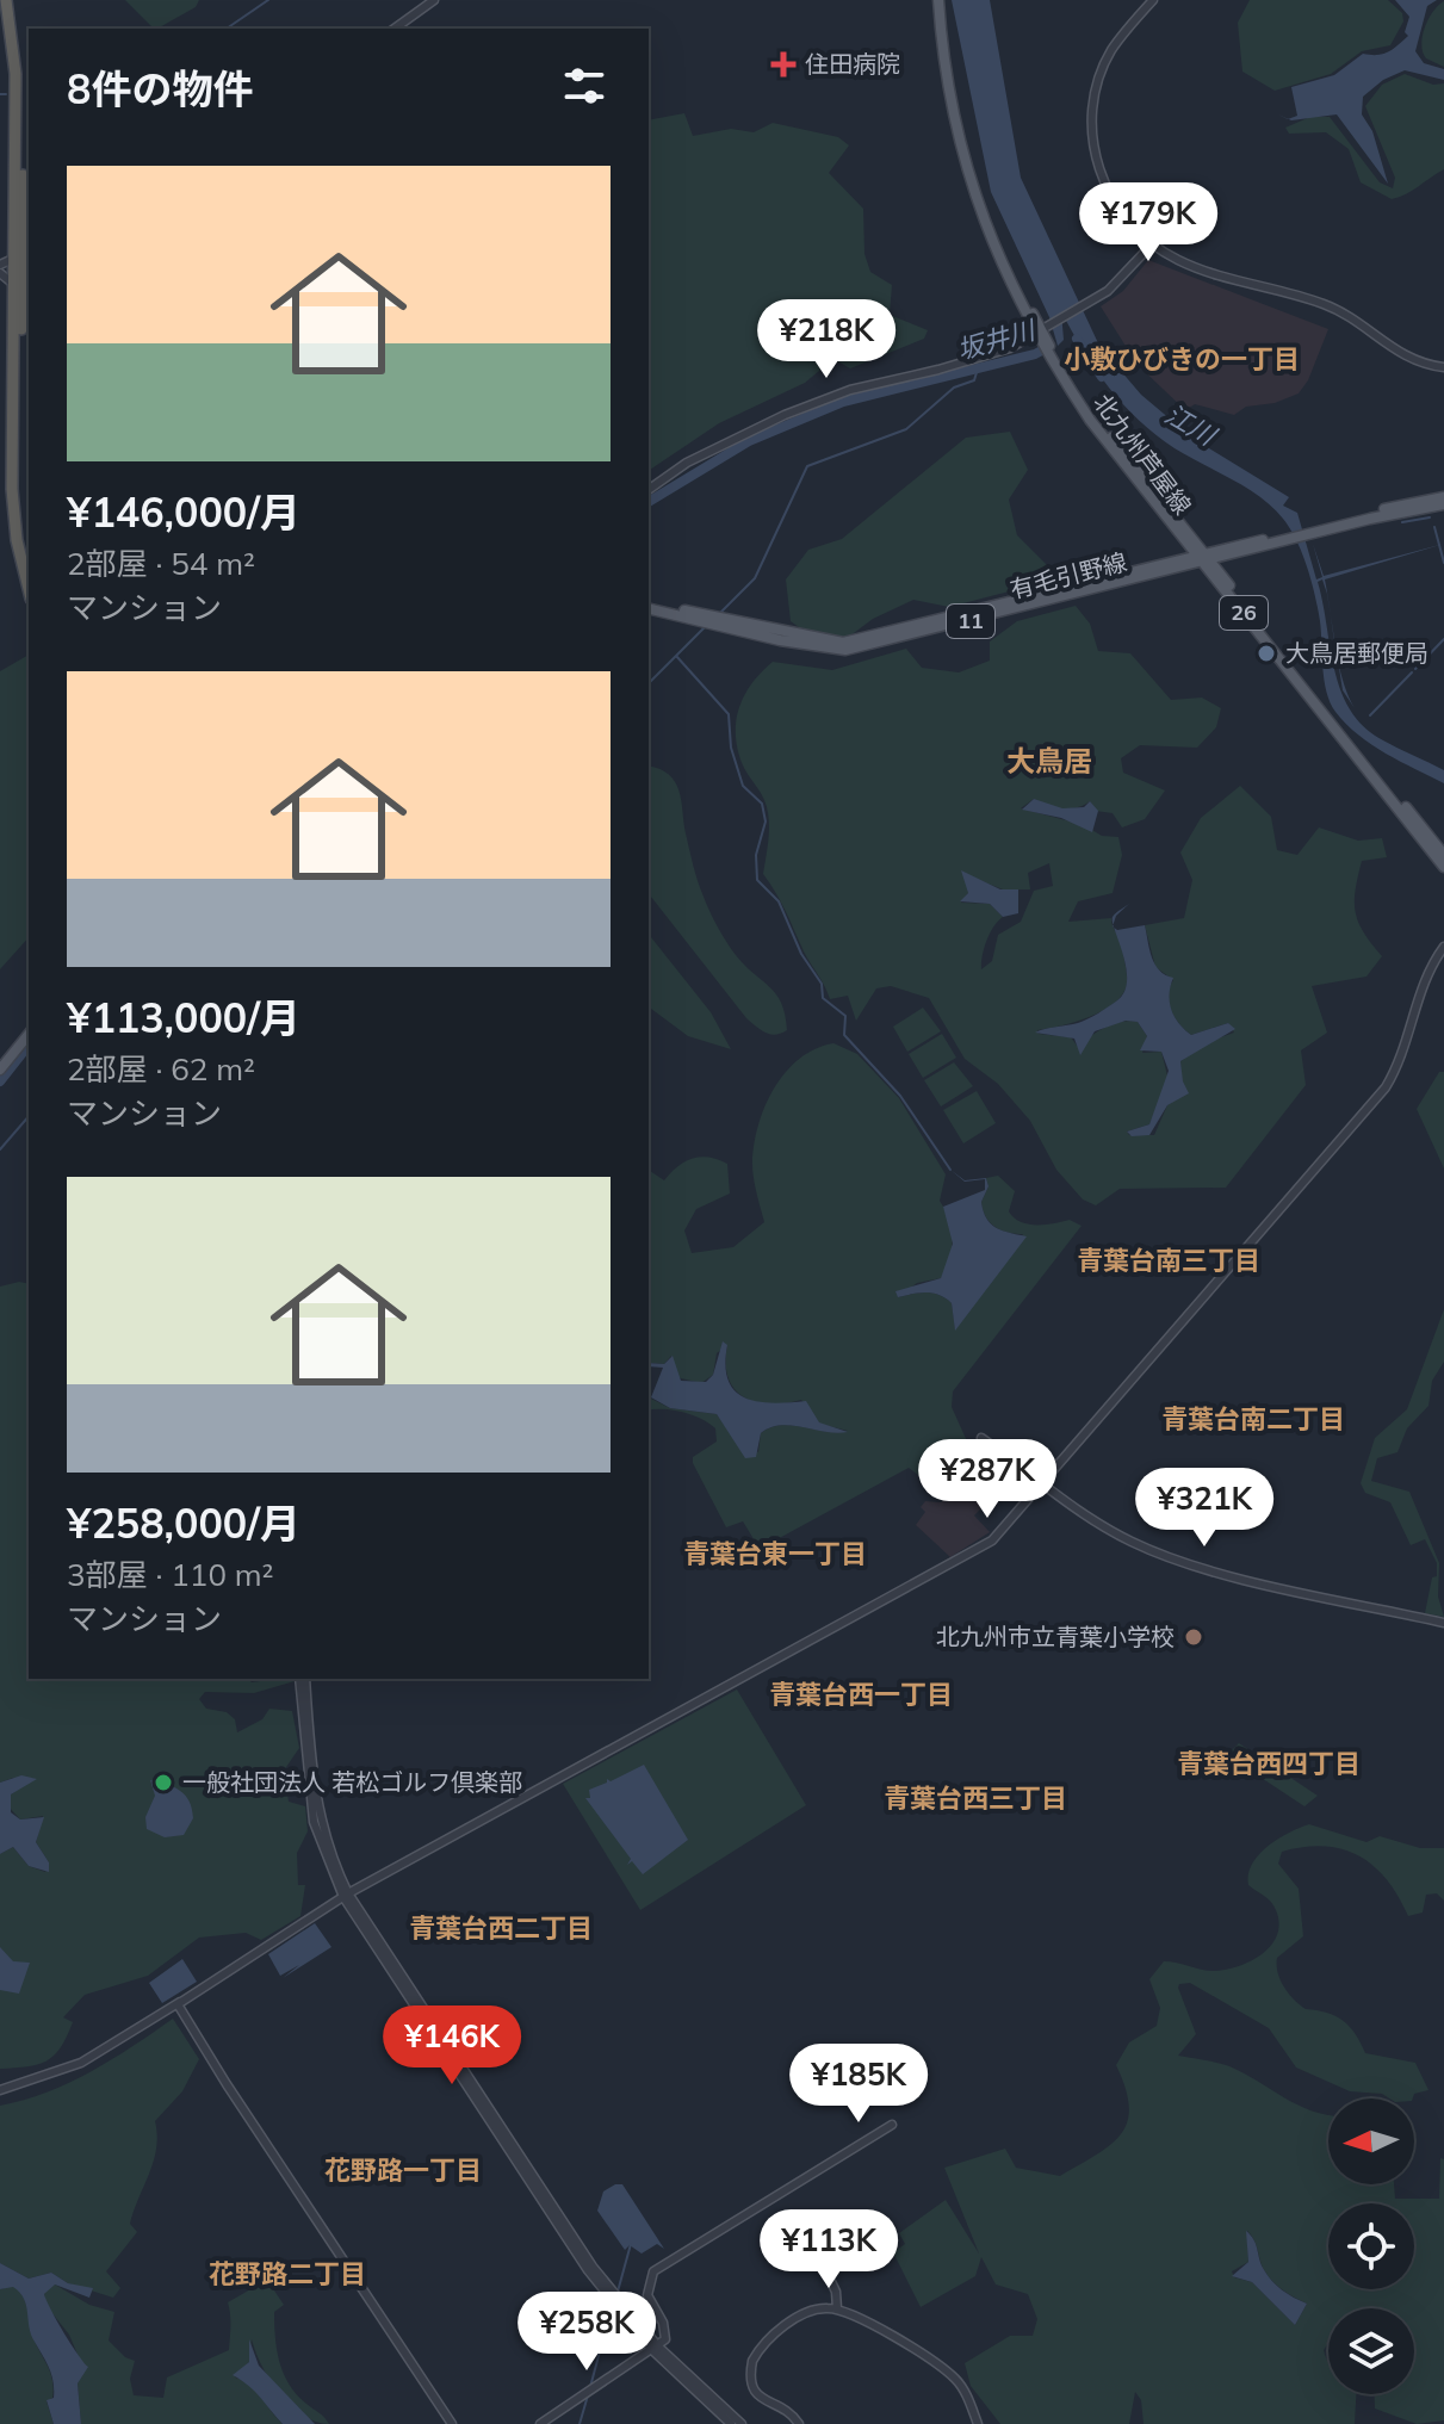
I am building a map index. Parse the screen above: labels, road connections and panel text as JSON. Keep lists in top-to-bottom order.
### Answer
{
  "streets": {
    "main road": [
      "北九州芦屋線",
      "有毛引野線",
      "26",
      "11"
    ]
  },
  "crossings": [
    ["北九州芦屋線", "有毛引野線"]
  ],
  "districts": [
    "小敷ひびきの一丁目",
    "大鳥居",
    "青葉台南三丁目",
    "青葉台南二丁目",
    "青葉台東一丁目",
    "青葉台西一丁目",
    "青葉台西四丁目",
    "青葉台西三丁目",
    "青葉台西二丁目",
    "花野路一丁目",
    "花野路二丁目"
  ],
  "water": ["坂井川", "江川"],
  "places": {
    "health": ["住田病院"],
    "other": ["大鳥居郵便局", "北九州市立青葉小学校", "一般社団法人 若松ゴルフ倶楽部"]
  },
  "north": "left",
  "page": {
    "heading": "8件の物件",
    "list": [
      {
        "name": "¥146,000/月",
        "note": "2部屋 · 54 m² · マンション"
      },
      {
        "name": "¥113,000/月",
        "note": "2部屋 · 62 m² · マンション"
      },
      {
        "name": "¥258,000/月",
        "note": "3部屋 · 110 m² · マンション"
      }
    ],
    "price": [
      "¥179K",
      "¥218K",
      "¥287K",
      "¥321K",
      "¥146K",
      "¥185K",
      "¥113K",
      "¥258K"
    ]
  }
}
